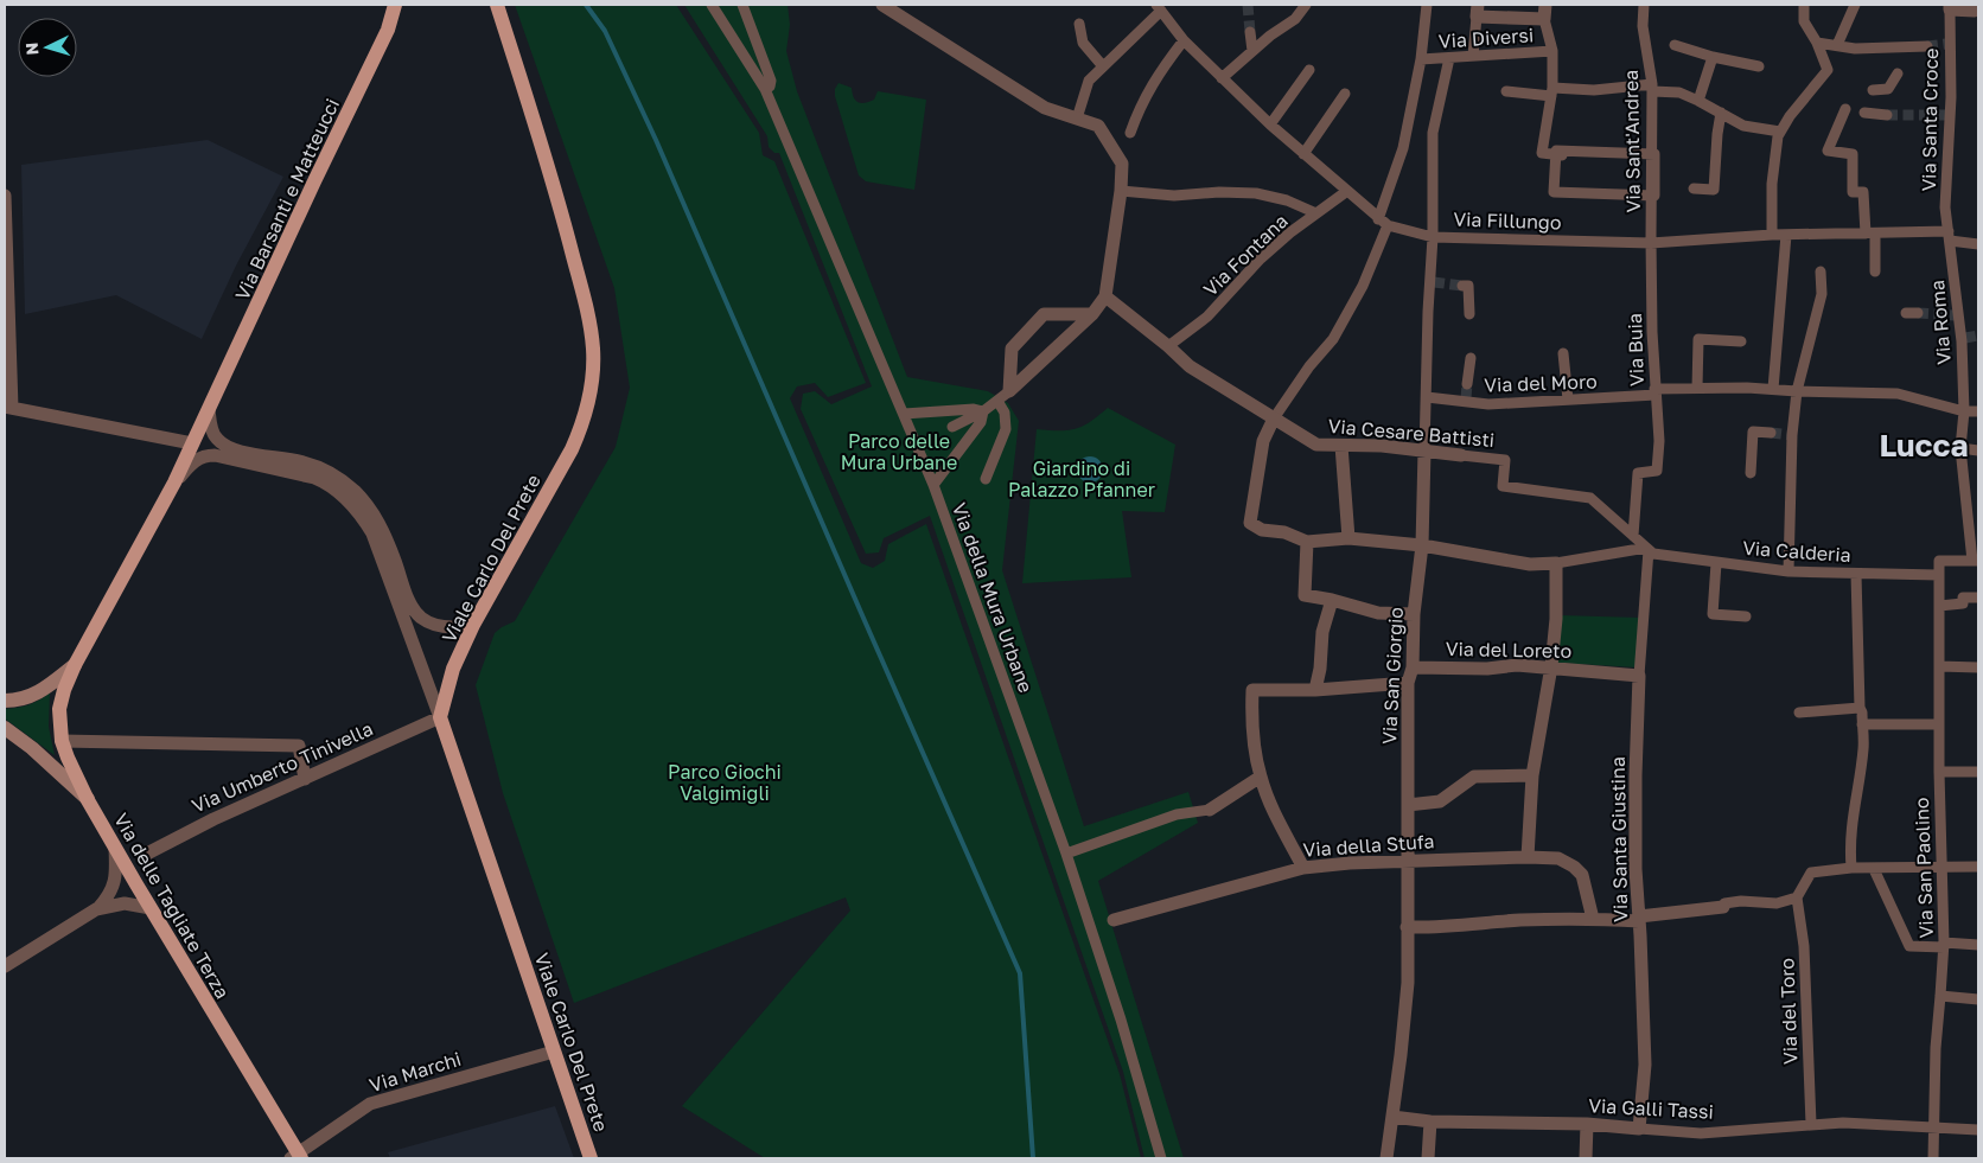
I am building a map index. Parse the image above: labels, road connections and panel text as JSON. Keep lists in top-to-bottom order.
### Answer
{
  "streets": {
    "main road": ["Via Barsanti e Matteucci", "Viale Carlo Del Prete", "Via delle Tagliate Terza"],
    "street": [
      "Via Diversi",
      "Via Santa Croce",
      "Via Sant'Andrea",
      "Via Fillungo",
      "Via Fontana",
      "Via Roma",
      "Via Buia",
      "Via del Moro",
      "Via Cesare Battisti",
      "Via Calderia",
      "Via della Mura Urbane",
      "Via del Loreto",
      "Via San Giorgio",
      "Via Umberto Tinivella",
      "Via Santa Giustina",
      "Via della Stufa",
      "Via San Paolino",
      "Via del Toro",
      "Via Marchi",
      "Via Galli Tassi"
    ]
  },
  "crossings": [
    ["Via Diversi", "Via San Giorgio"],
    ["Via Santa Croce", "Via Fillungo"],
    ["Via Santa Croce", "Via Roma"],
    ["Via Sant'Andrea", "Via Fillungo"],
    ["Via Sant'Andrea", "Via Buia"],
    ["Via Barsanti e Matteucci", "Viale Carlo Del Prete"],
    ["Via Barsanti e Matteucci", "Via Umberto Tinivella"],
    ["Via Barsanti e Matteucci", "Via delle Tagliate Terza"],
    ["Via Fillungo", "Via Fontana"],
    ["Via Fillungo", "Via Roma"],
    ["Via Fillungo", "Via Buia"],
    ["Via Fillungo", "Via San Giorgio"],
    ["Via Fontana", "Via Cesare Battisti"],
    ["Via Roma", "Via del Moro"],
    ["Via Buia", "Via del Moro"],
    ["Via Buia", "Via Cesare Battisti"],
    ["Via del Moro", "Via San Giorgio"],
    ["Via Cesare Battisti", "Via San Giorgio"],
    ["Via Calderia", "Via Santa Giustina"],
    ["Via Calderia", "Via San Paolino"],
    ["Viale Carlo Del Prete", "Via Umberto Tinivella"],
    ["Viale Carlo Del Prete", "Via Marchi"],
    ["Via del Loreto", "Via San Giorgio"],
    ["Via del Loreto", "Via Santa Giustina"],
    ["Via San Giorgio", "Via della Stufa"],
    ["Via San Giorgio", "Via Galli Tassi"],
    ["Via Santa Giustina", "Via Galli Tassi"],
    ["Via San Paolino", "Via Galli Tassi"],
    ["Via delle Tagliate Terza", "Via Marchi"],
    ["Via del Toro", "Via Galli Tassi"]
  ],
  "districts": ["Lucca"],
  "parks": ["Parco delle Mura Urbane", "Giardino di Palazzo Pfanner", "Parco Giochi Valgimigli"],
  "north": "left"
}
